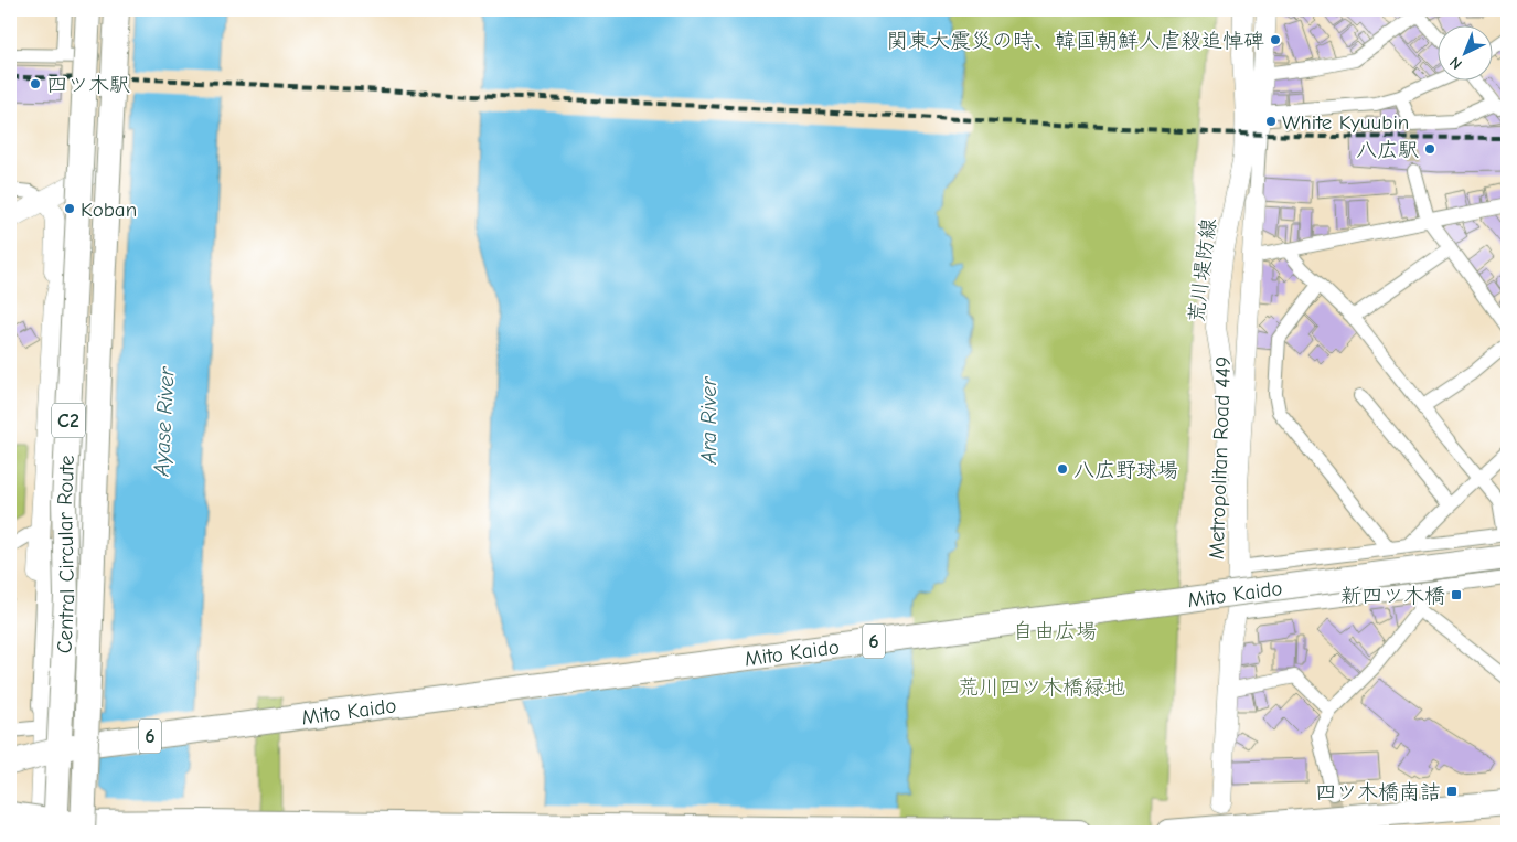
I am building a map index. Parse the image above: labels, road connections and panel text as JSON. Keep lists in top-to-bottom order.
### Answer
{
  "streets": {
    "highway": [
      "C2",
      "Central Circular Route",
      "Mito Kaido",
      "6"
    ],
    "main road": ["荒川堤防線", "Metropolitan Road 449"]
  },
  "crossings": [
    ["荒川堤防線", "Metropolitan Road 449"]
  ],
  "water": ["Ara River", "Ayase River"],
  "parks": ["自由広場", "荒川四ツ木橋緑地"],
  "places": {
    "other": [
      "関東大震災の時、韓国朝鮮人虐殺追悼碑",
      "四ツ木駅",
      "White Kyuubin",
      "八広駅",
      "Koban",
      "八広野球場"
    ],
    "transit": ["新四ツ木橋", "四ツ木橋南詰"]
  },
  "north": "bottom left"
}
